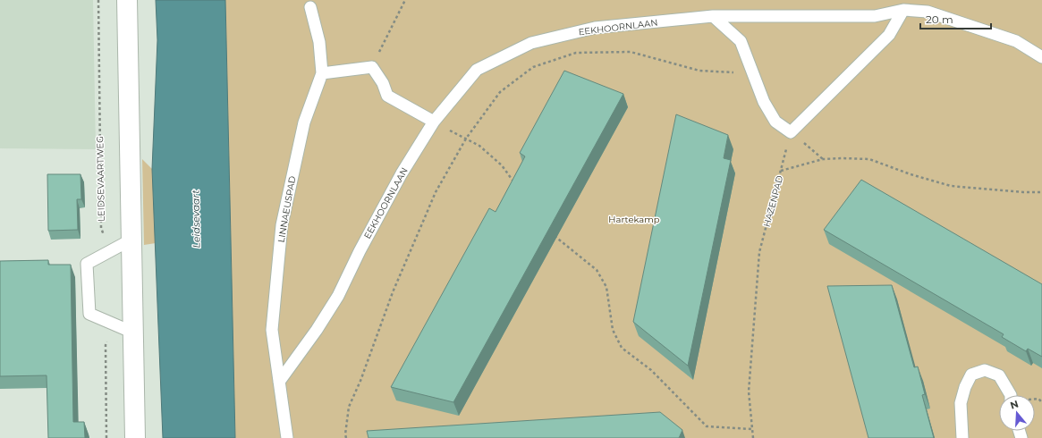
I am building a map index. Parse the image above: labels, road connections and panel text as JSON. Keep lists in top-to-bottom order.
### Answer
{
  "streets": {
    "lane": ["EEKHOORNLAAN", "LINNAEUSPAD"],
    "path": ["LEIDSEVAARTWEG", "HAZENPAD"]
  },
  "crossings": [
    ["EEKHOORNLAAN", "LINNAEUSPAD"]
  ],
  "water": ["Leidsevaart"],
  "parks": ["Hartekamp"],
  "scale_bar": "20 m",
  "north": "top"
}
